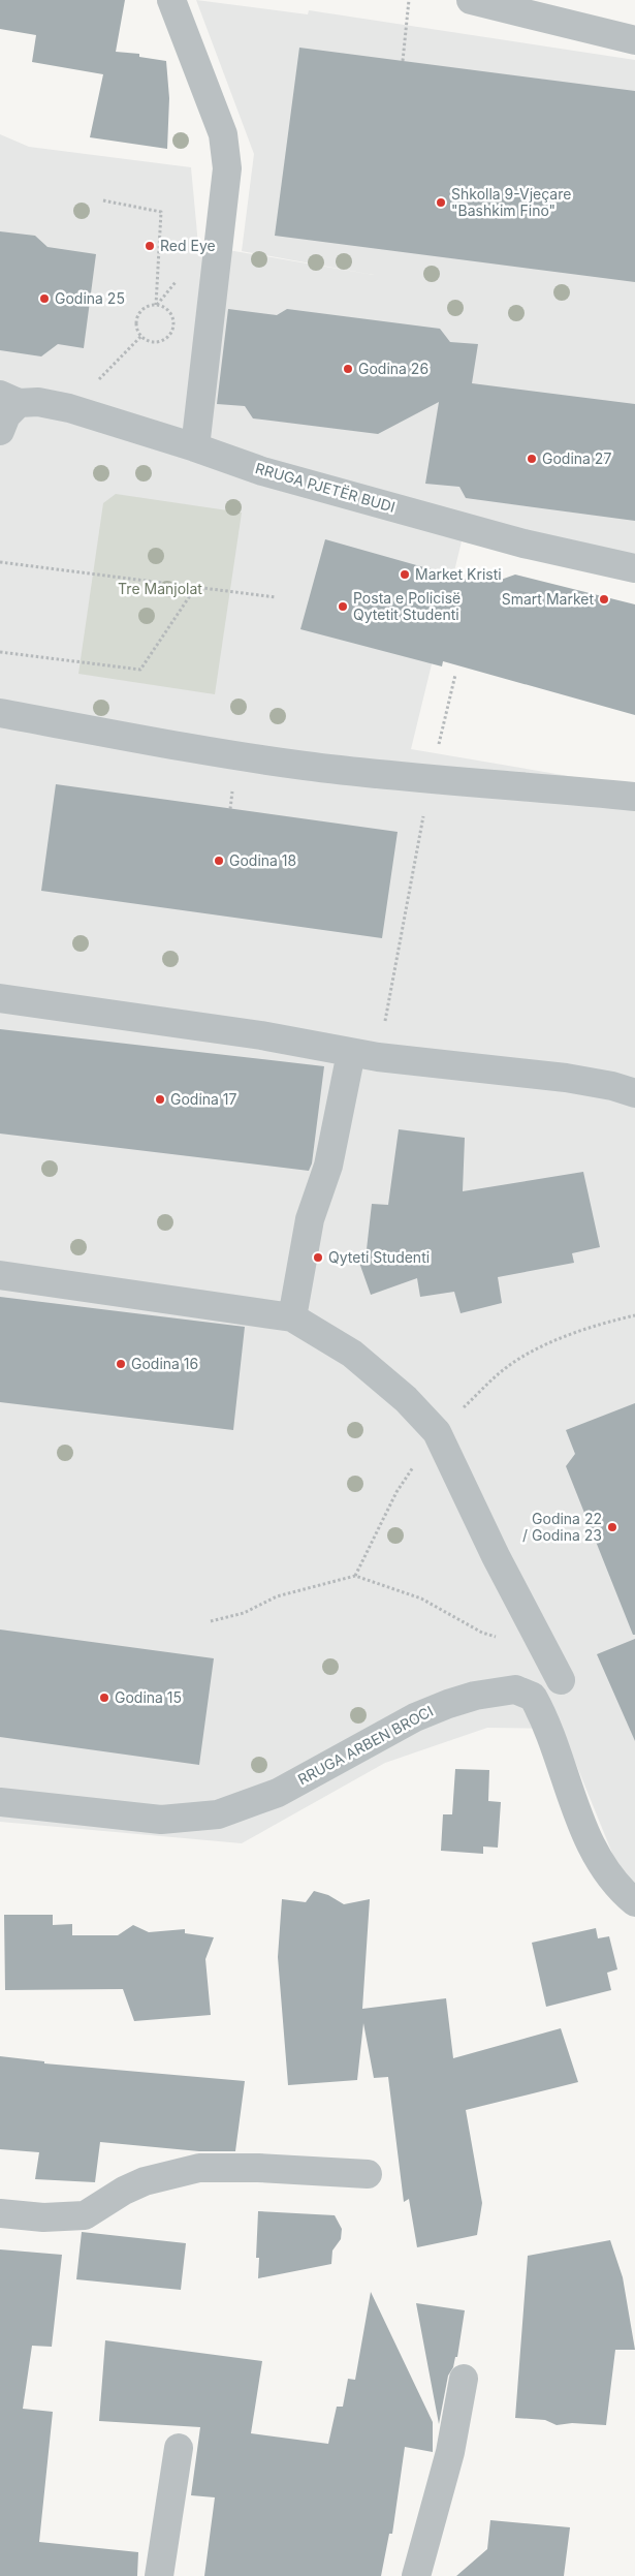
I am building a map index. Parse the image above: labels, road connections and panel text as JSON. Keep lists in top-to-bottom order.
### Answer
{
  "streets": {
    "street": ["RRUGA PJETËR BUDI", "RRUGA ARBEN BROCI"]
  },
  "parks": ["Tre Manjolat"],
  "places": [
    "Shkolla 9-Vjeçare \"Bashkim Fino\"",
    "Red Eye",
    "Godina 25",
    "Godina 26",
    "Godina 27",
    "Market Kristi",
    "Smart Market",
    "Posta e Policisë Qytetit Studenti",
    "Godina 18",
    "Godina 17",
    "Qyteti Studenti",
    "Godina 16",
    "Godina 22 / Godina 23",
    "Godina 15"
  ]
}
